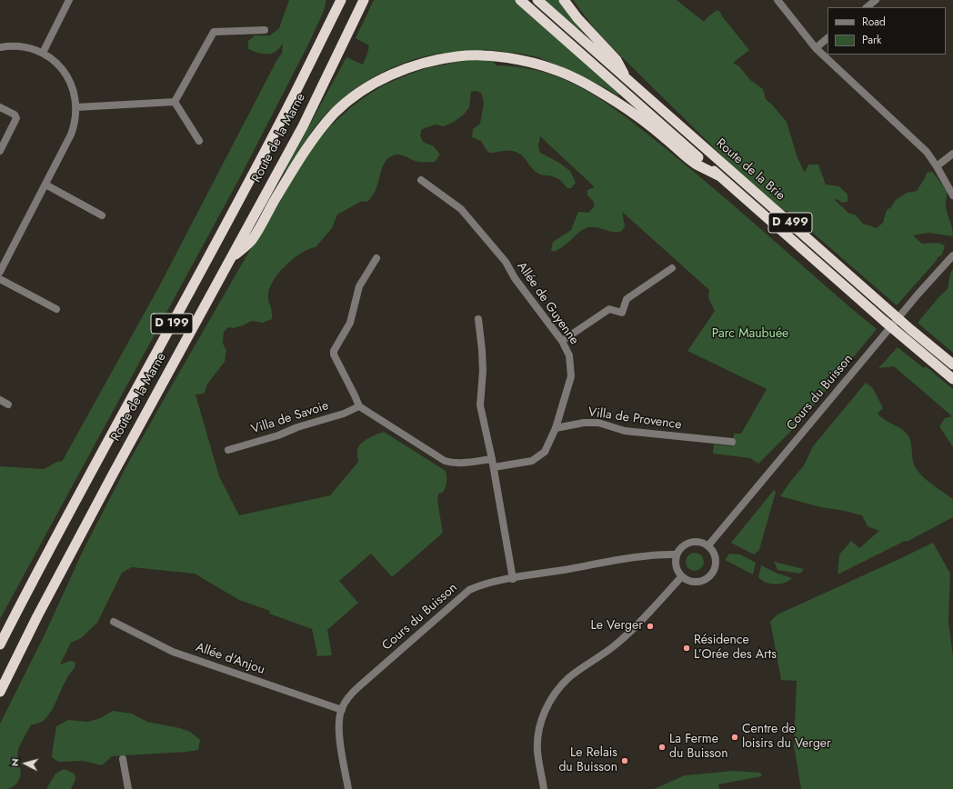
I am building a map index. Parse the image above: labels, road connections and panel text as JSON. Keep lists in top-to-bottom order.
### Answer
{
  "streets": {
    "highway": [
      "Route de la Marne",
      "Route de la Brie",
      "D 499",
      "D 199"
    ],
    "street": [
      "Allée de Guyenne",
      "Cours du Buisson",
      "Villa de Savoie",
      "Villa de Provence",
      "Allée d'Anjou"
    ]
  },
  "crossings": [
    ["Allée de Guyenne", "Villa de Provence"],
    ["Cours du Buisson", "Allée d'Anjou"]
  ],
  "parks": ["Parc Maubuée"],
  "places": [
    "Le Verger",
    "Résidence L’Orée des Arts",
    "Centre de loisirs du Verger",
    "La Ferme du Buisson",
    "Le Relais du Buisson"
  ],
  "legend": ["Road", "Park"],
  "north": "left"
}
